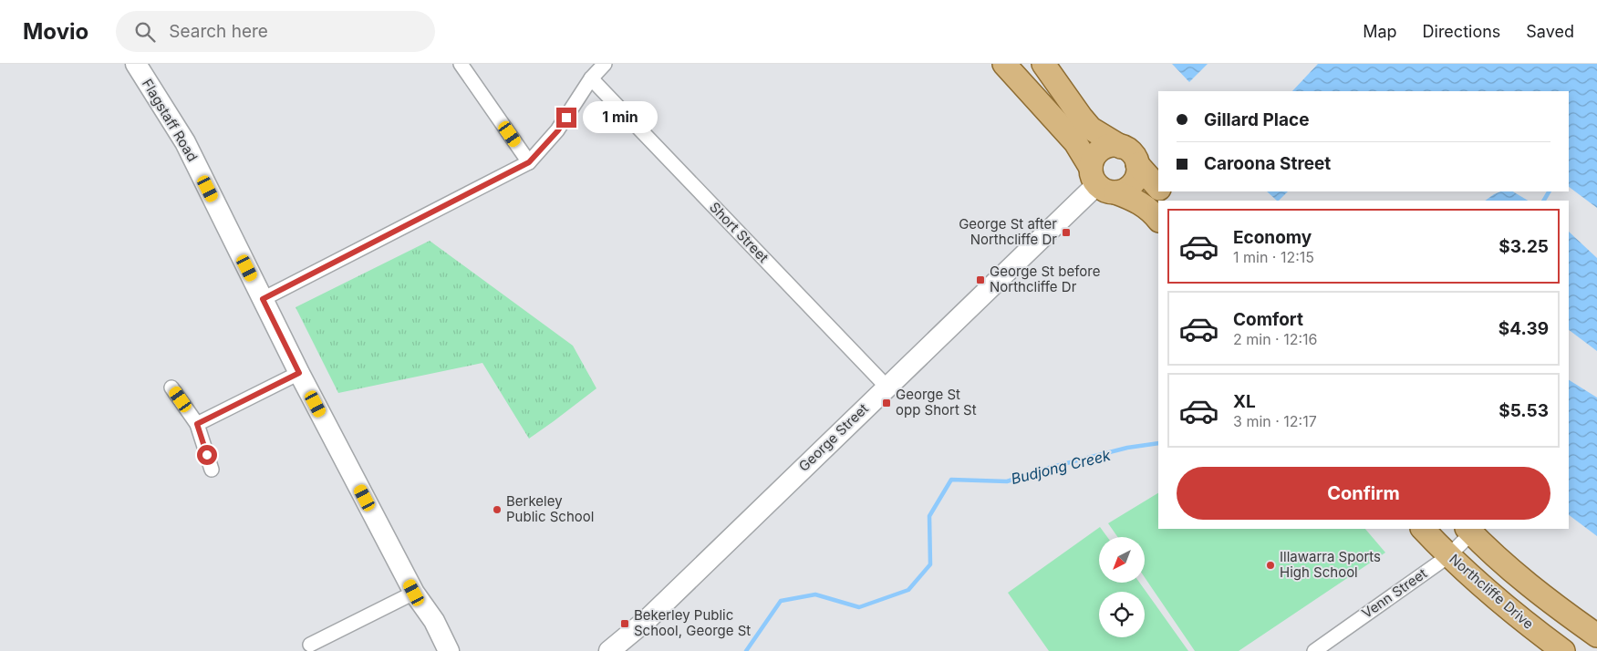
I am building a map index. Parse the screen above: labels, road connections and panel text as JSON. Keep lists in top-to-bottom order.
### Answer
{
  "streets": {
    "main road": ["Flagstaff Road", "George Street", "Northcliffe Drive"],
    "street": ["Short Street", "Venn Street"]
  },
  "crossings": [
    ["Short Street", "George Street"],
    ["Northcliffe Drive", "Venn Street"]
  ],
  "water": ["Budjong Creek"],
  "places": {
    "transit": [
      "George St after Northcliffe Dr",
      "George St before Northcliffe Dr",
      "George St opp Short St",
      "Bekerley Public School, George St"
    ],
    "other": ["Berkeley Public School", "Illawarra Sports High School"]
  },
  "north": "bottom left",
  "page": {
    "header": "Movio",
    "search": "Search here",
    "nav": ["Map", "Directions", "Saved"],
    "banner": ["Gillard Place", "Caroona Street"],
    "bubble": "1 min",
    "list": [
      {
        "name": "Economy",
        "note": "1 min · 12:15",
        "value": "$3.25"
      },
      {
        "name": "Comfort",
        "note": "2 min · 12:16",
        "value": "$4.39"
      },
      {
        "name": "XL",
        "note": "3 min · 12:17",
        "value": "$5.53"
      }
    ],
    "buttons": "Confirm"
  }
}
